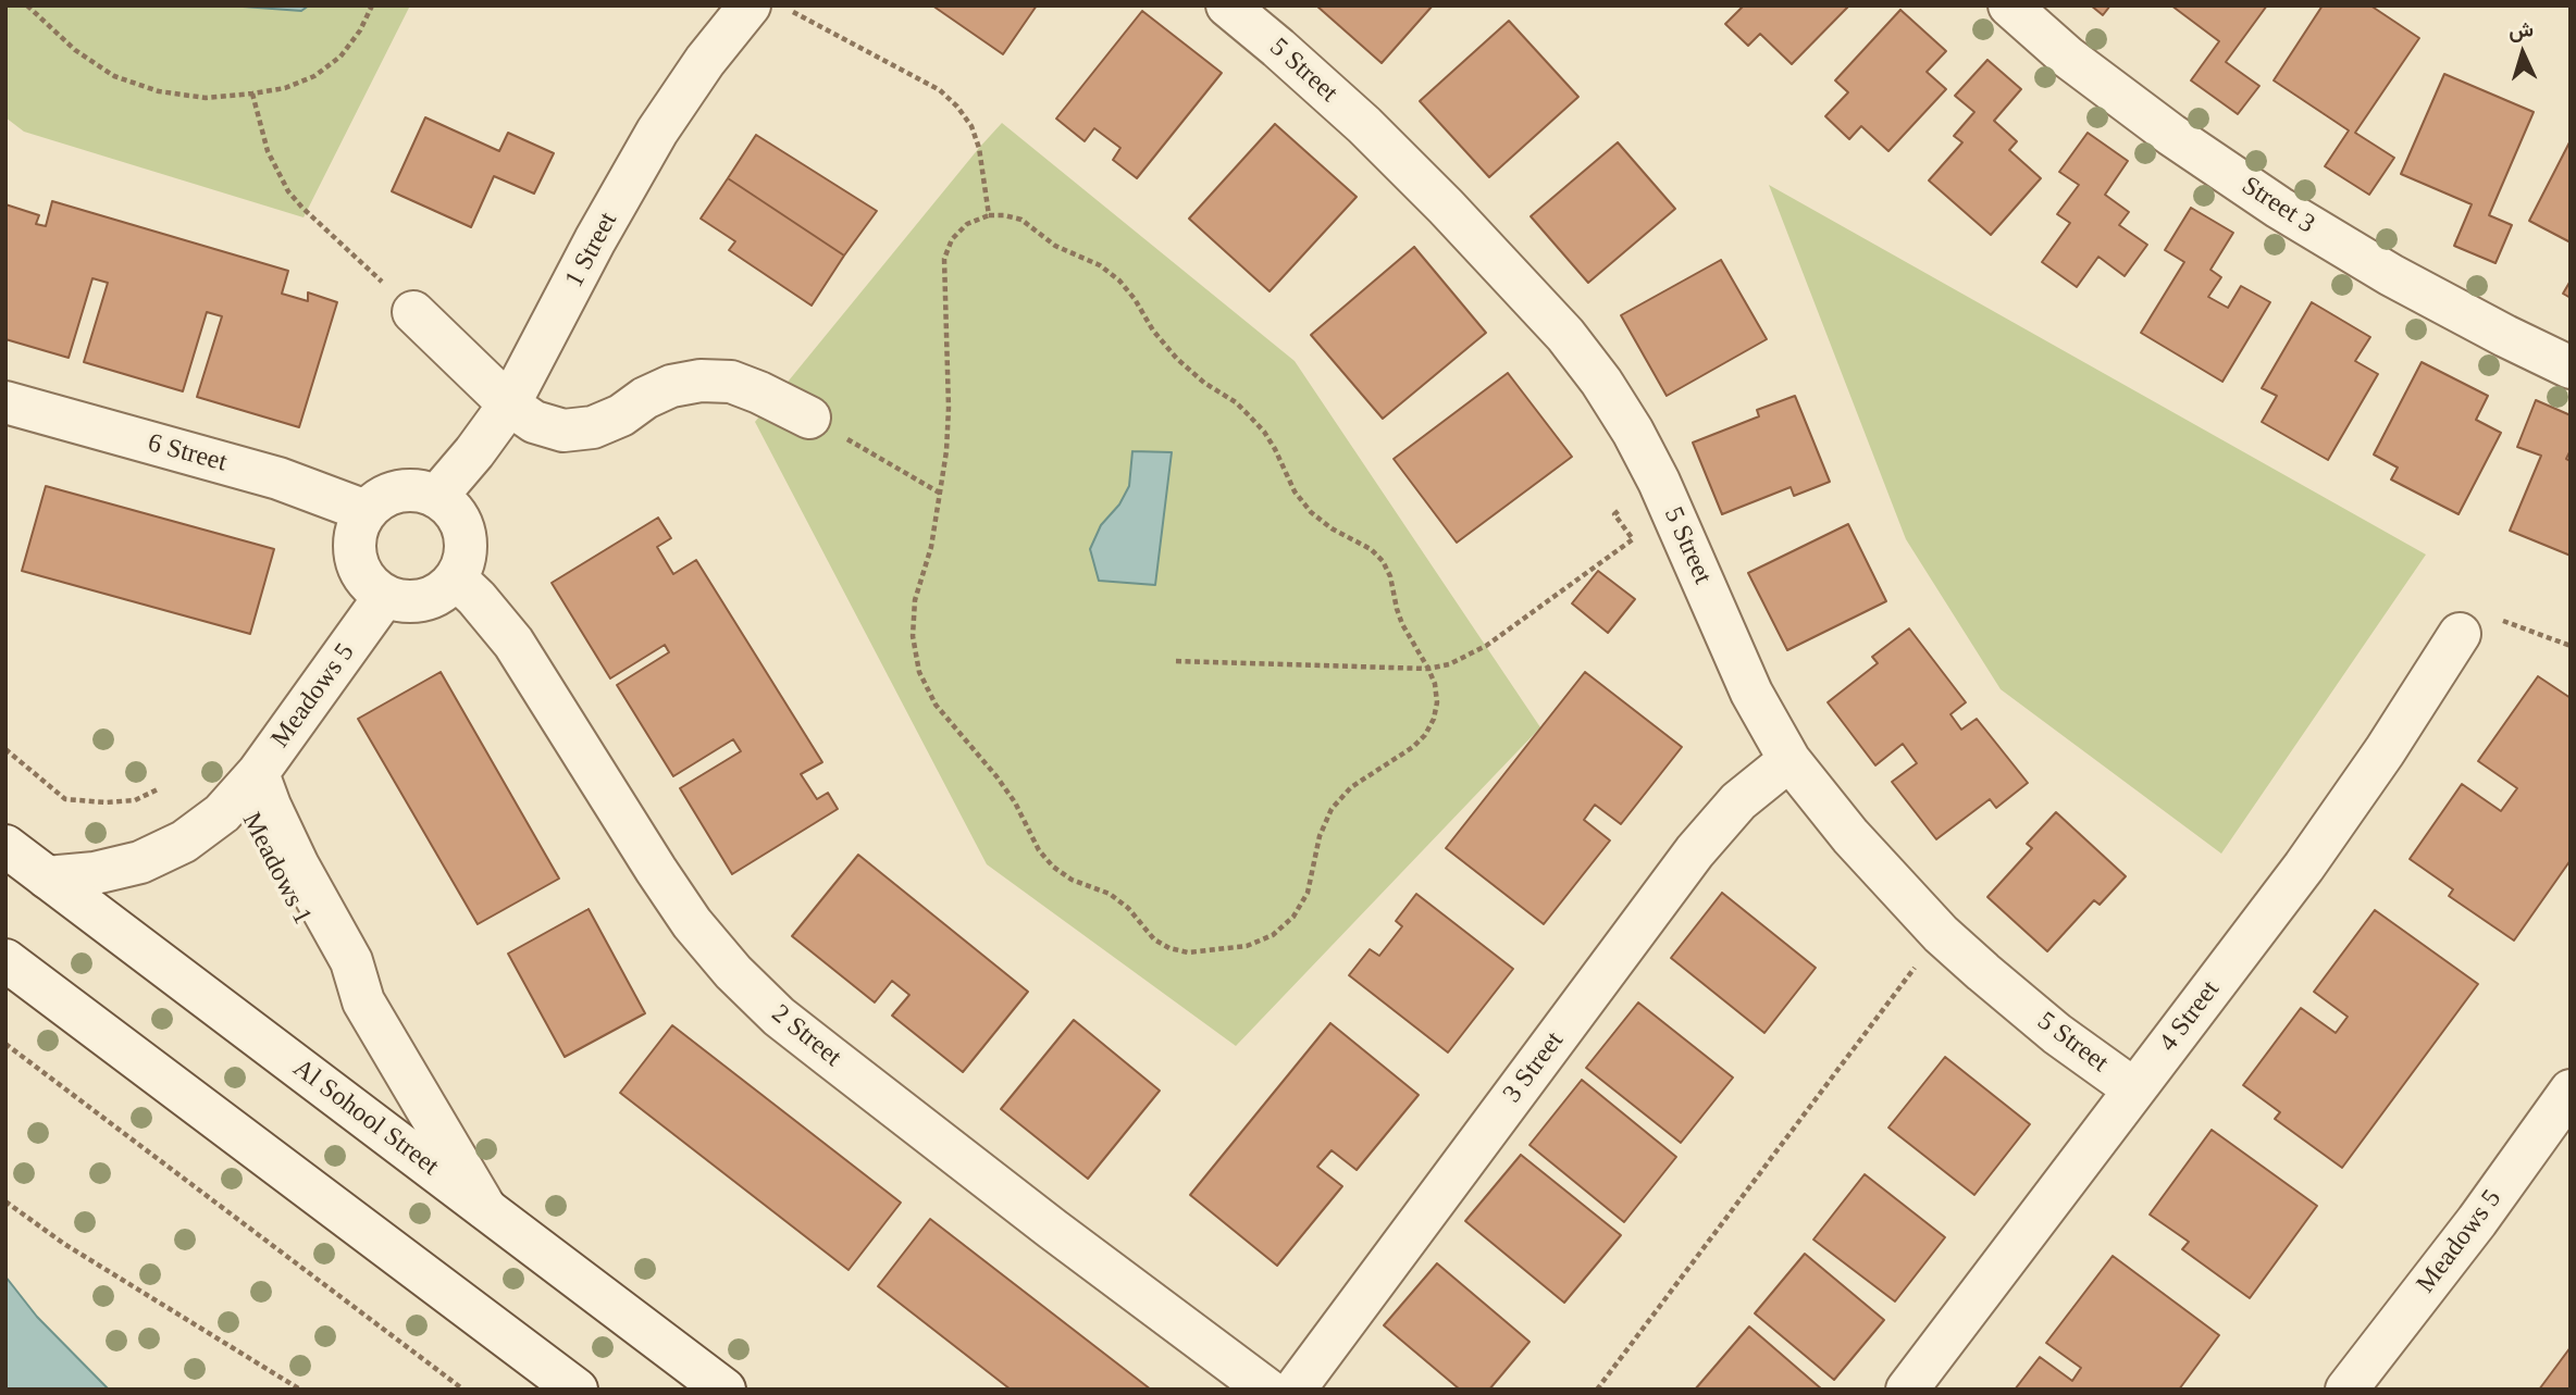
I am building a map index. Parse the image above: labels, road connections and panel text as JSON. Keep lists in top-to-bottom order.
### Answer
{
  "streets": {
    "street": [
      "5 Street",
      "Street 3",
      "1 Street",
      "6 Street",
      "Meadows 5",
      "Meadows 1",
      "4 Street",
      "2 Street",
      "3 Street",
      "Al Sohool Street"
    ]
  },
  "crossings": [
    ["5 Street", "4 Street"],
    ["5 Street", "3 Street"],
    ["1 Street", "6 Street"],
    ["1 Street", "Meadows 5"],
    ["1 Street", "2 Street"],
    ["6 Street", "Meadows 5"],
    ["6 Street", "2 Street"],
    ["Meadows 5", "Meadows 1"],
    ["Meadows 5", "2 Street"],
    ["Meadows 1", "Al Sohool Street"]
  ],
  "north": "top"
}
